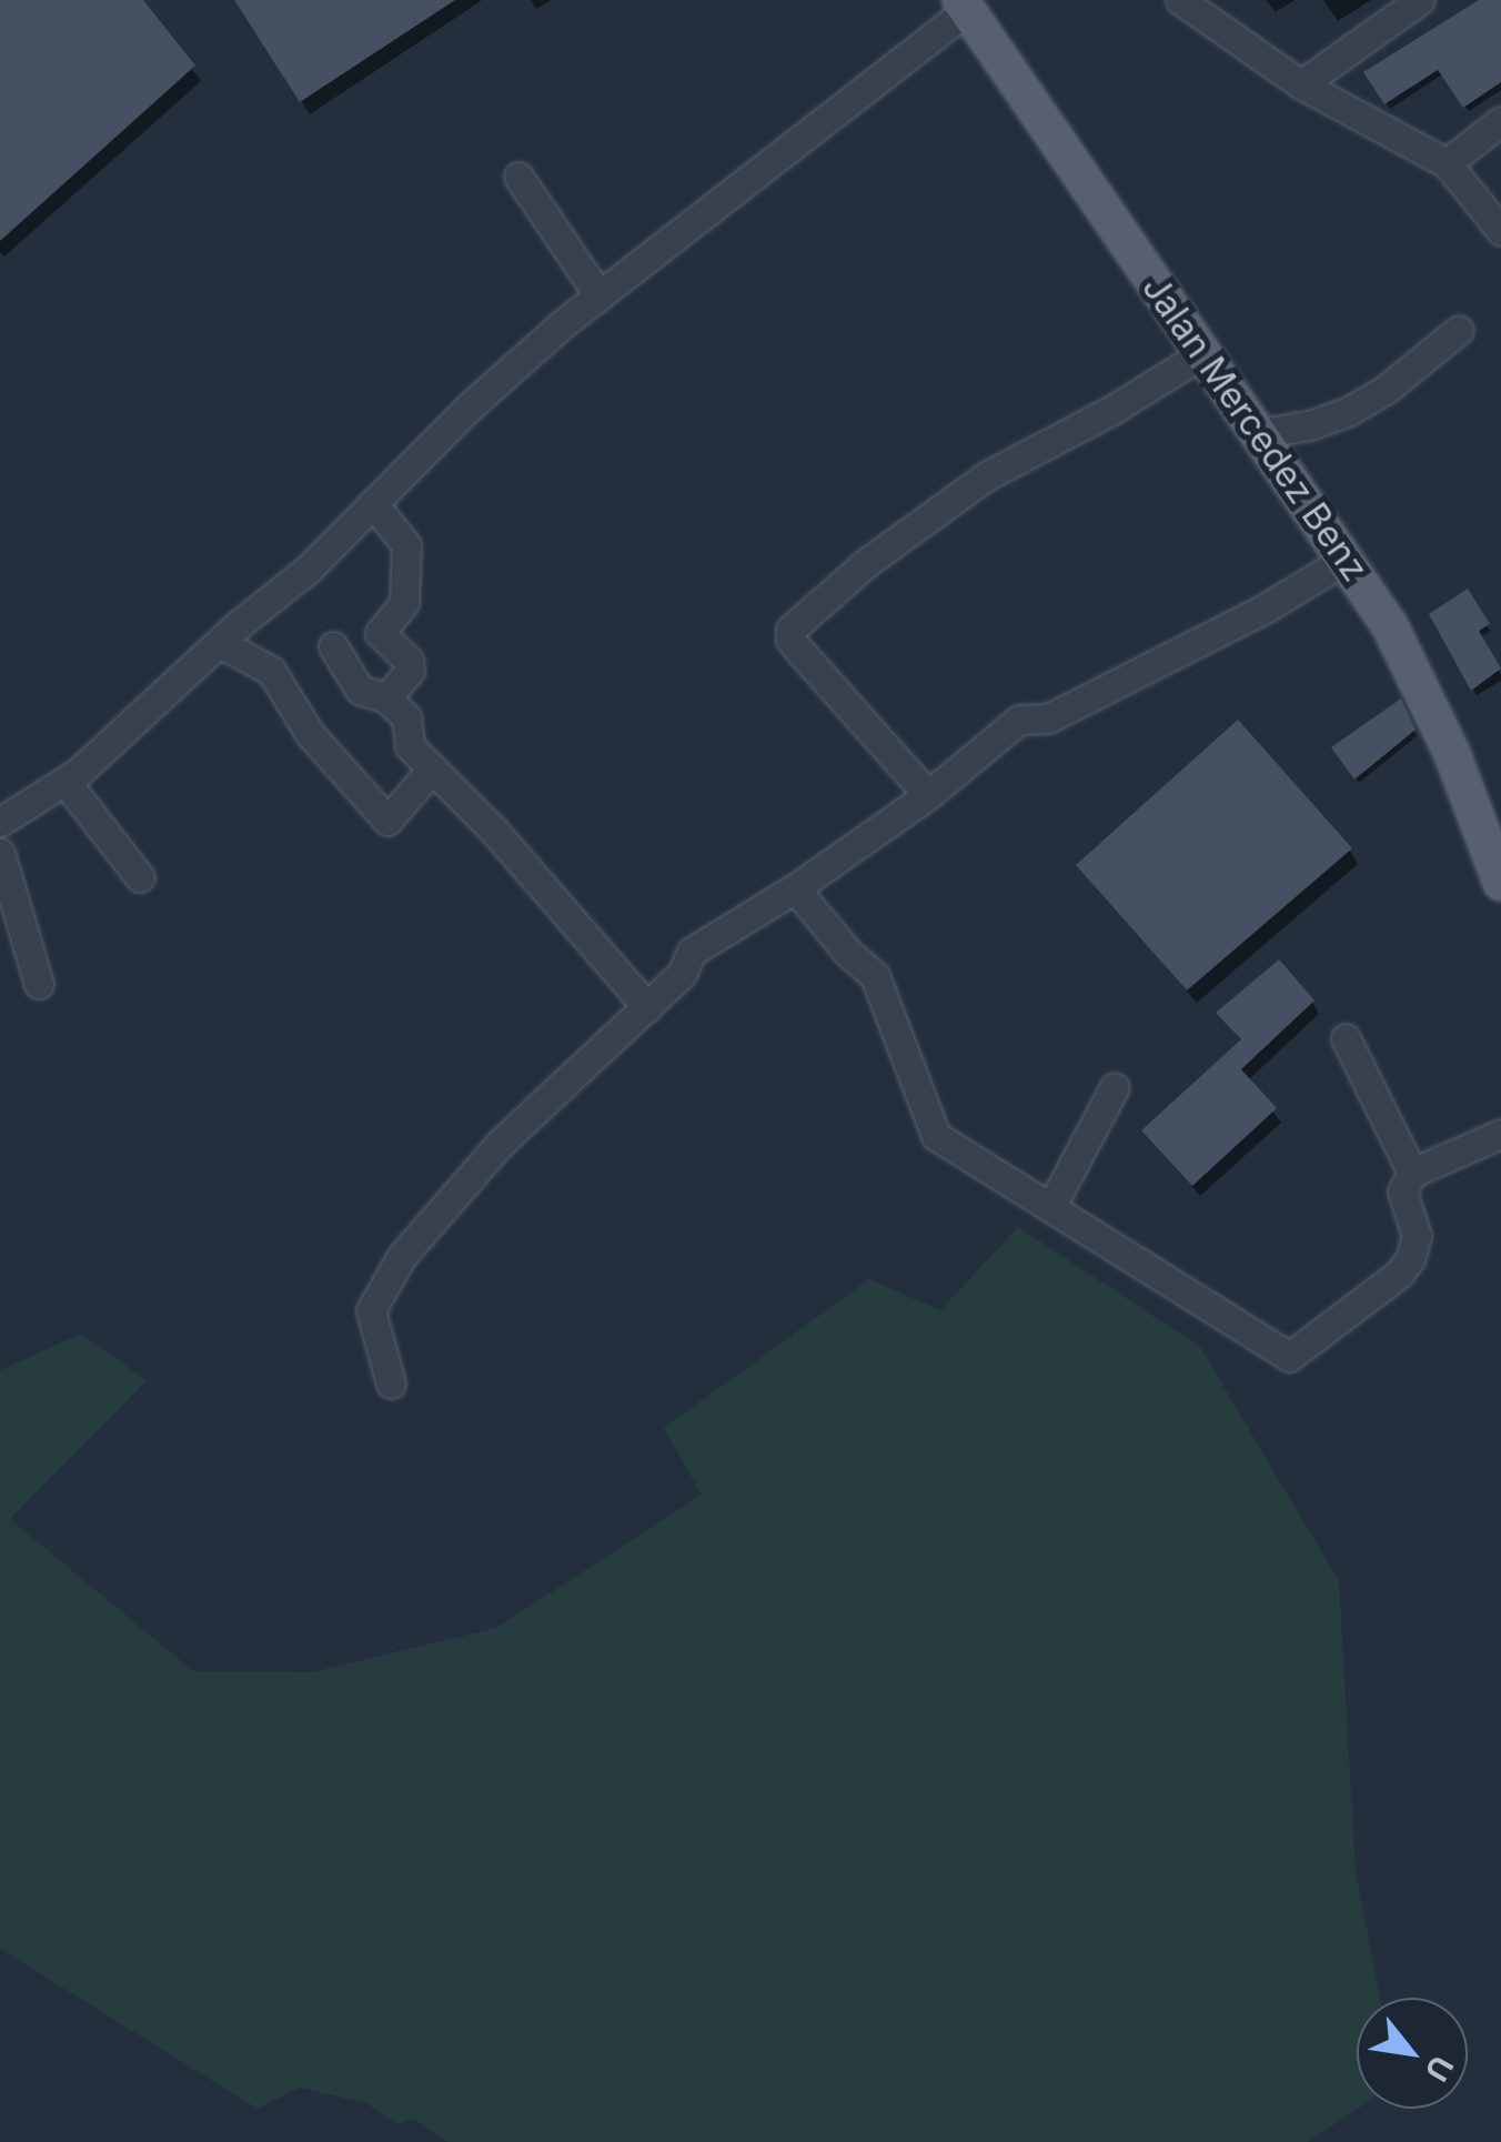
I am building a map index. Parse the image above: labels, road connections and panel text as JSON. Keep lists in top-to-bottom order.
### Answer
{
  "streets": {
    "main road": ["Jalan Mercedez Benz"]
  },
  "north": "bottom right"
}
